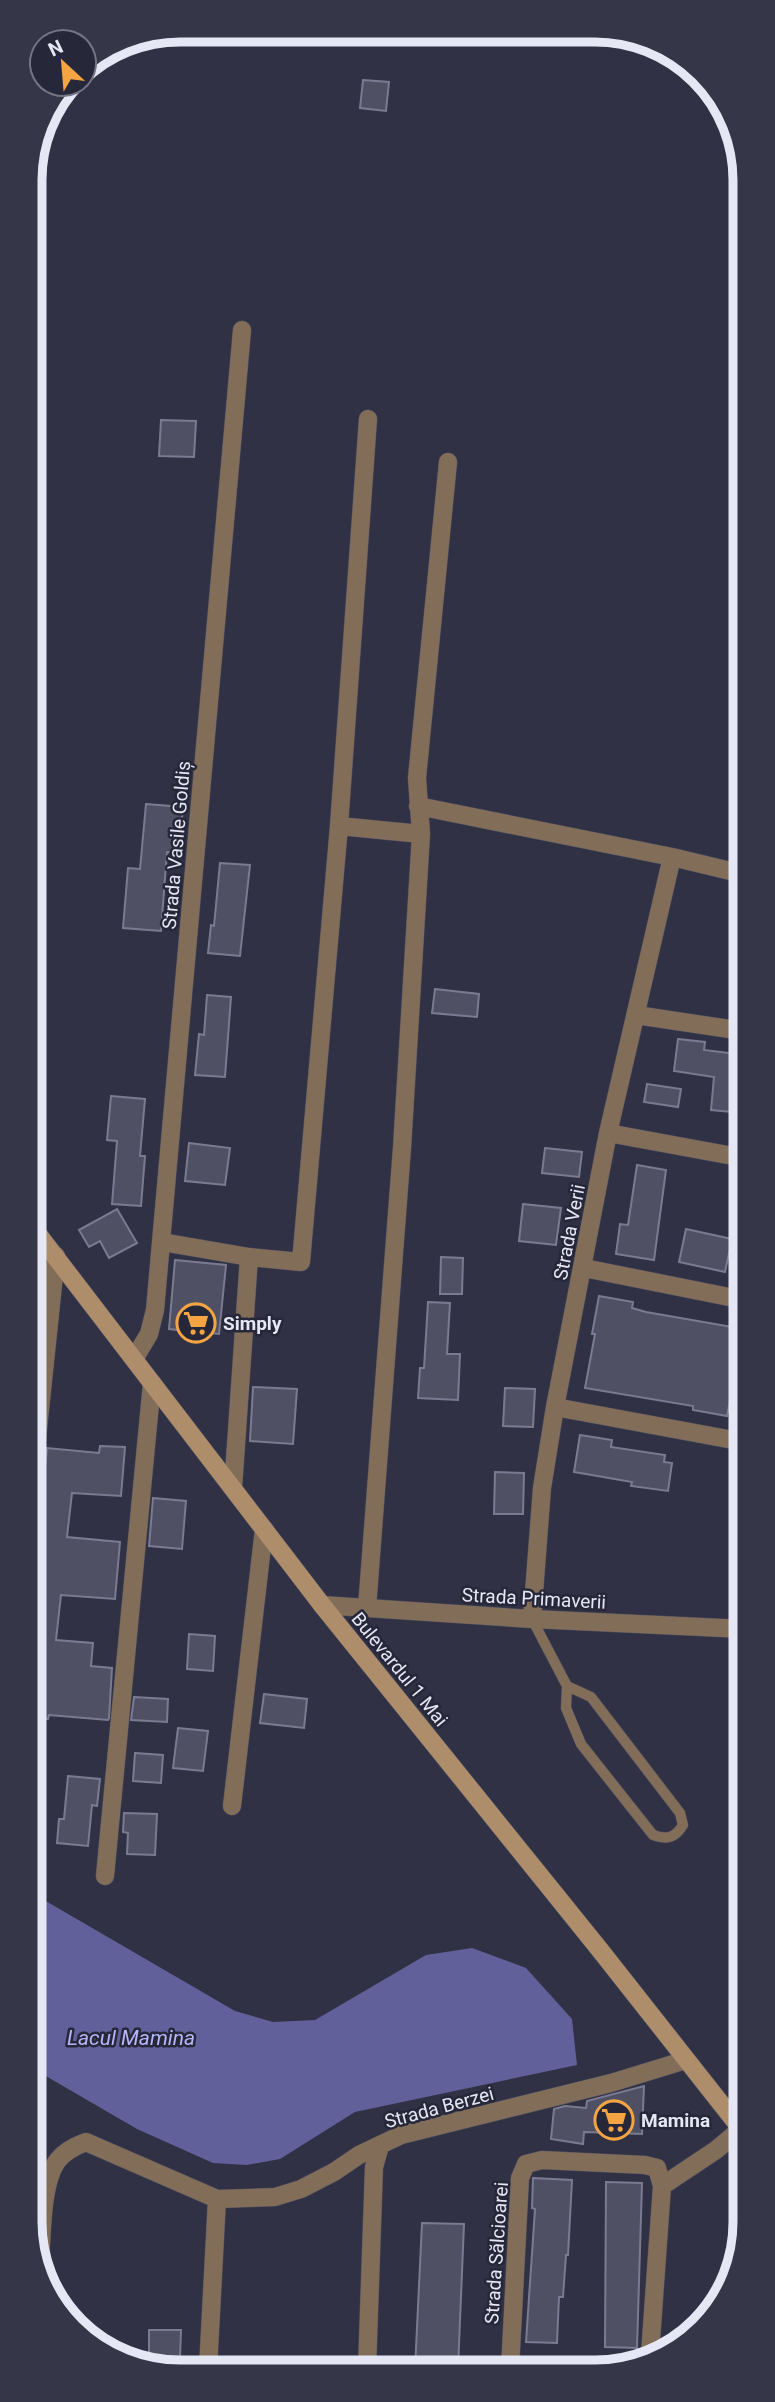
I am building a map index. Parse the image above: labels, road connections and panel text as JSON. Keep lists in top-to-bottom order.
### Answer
{
  "streets": {
    "main road": ["Bulevardul 1 Mai"],
    "street": [
      "Strada Vasile Goldiș",
      "Strada Verii",
      "Strada Primaverii",
      "Strada Berzei",
      "Strada Sălcioarei"
    ]
  },
  "crossings": [
    ["Strada Vasile Goldiș", "Bulevardul 1 Mai"],
    ["Strada Verii", "Strada Primaverii"],
    ["Strada Primaverii", "Bulevardul 1 Mai"],
    ["Bulevardul 1 Mai", "Strada Berzei"]
  ],
  "water": ["Lacul Mamina"],
  "places": {
    "supermarket": ["Simply", "Mamina"]
  },
  "north": "top left"
}
